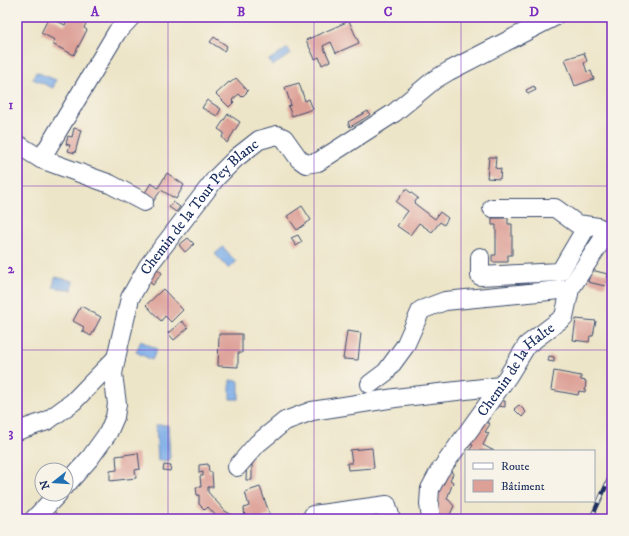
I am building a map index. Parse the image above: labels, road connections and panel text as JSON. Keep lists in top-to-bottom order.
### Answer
{
  "streets": {
    "street": ["Chemin de la Tour Pey Blanc", "Chemin de la Halte"]
  },
  "legend": ["Route", "Bâtiment"],
  "north": "left",
  "grid": {
    "columns": [
      "A",
      "B",
      "C",
      "D"
    ],
    "rows": ["1", "2", "3"]
  }
}
